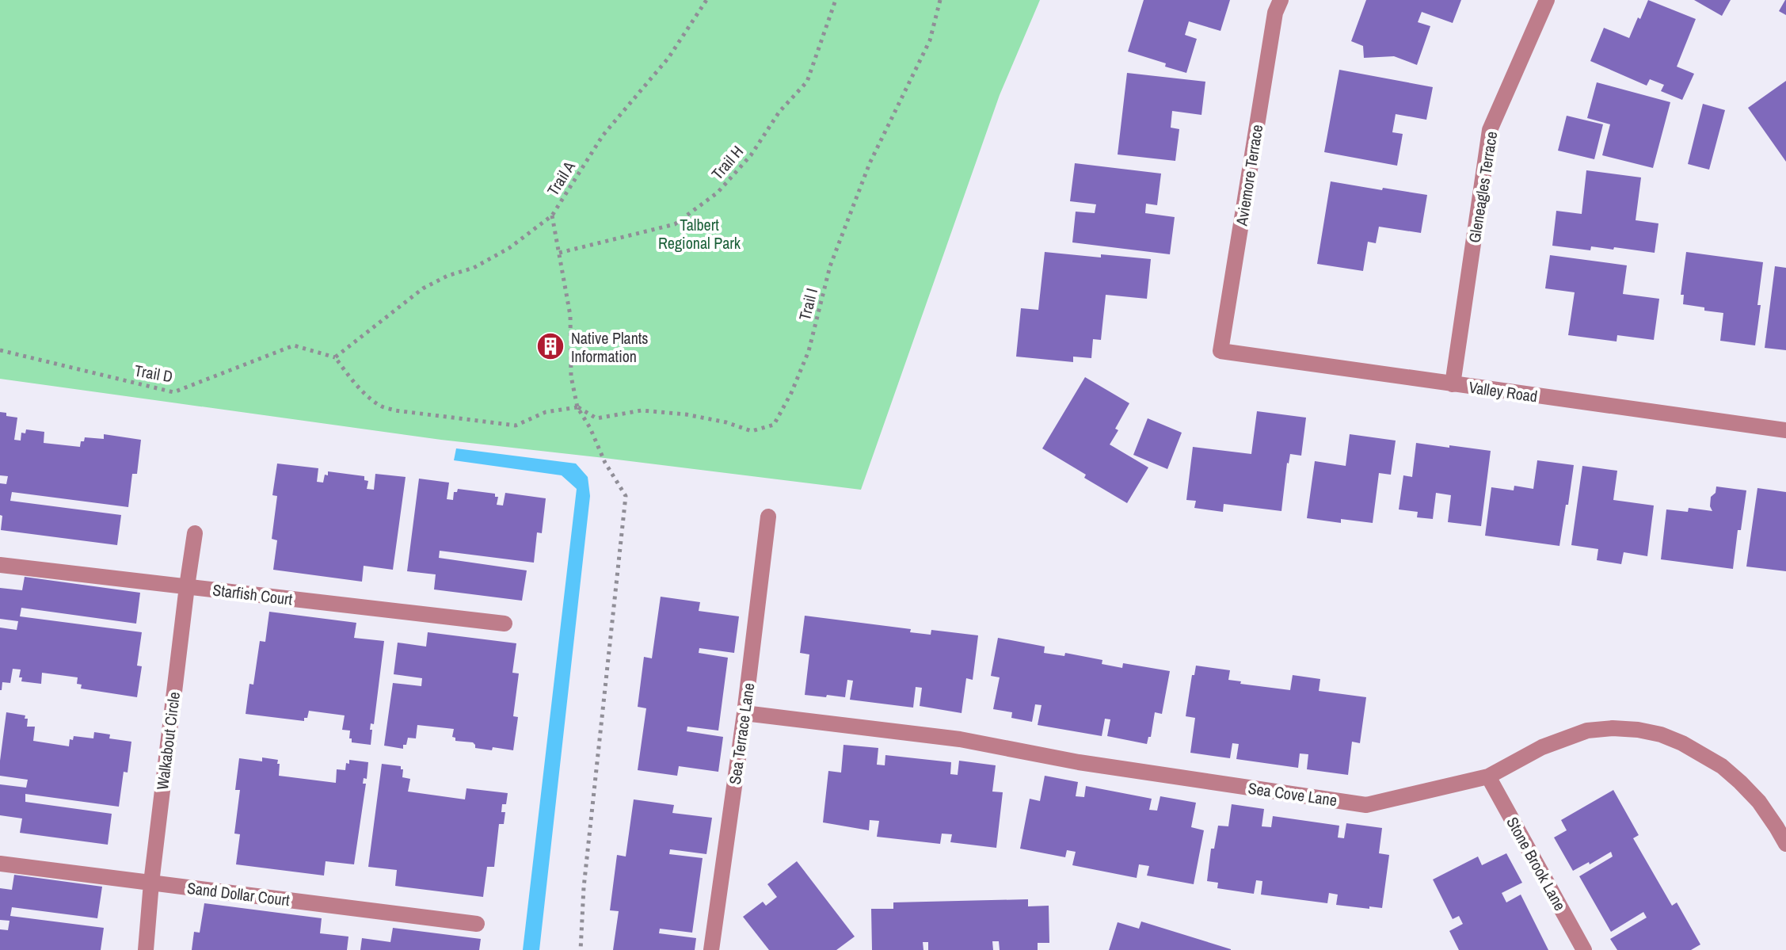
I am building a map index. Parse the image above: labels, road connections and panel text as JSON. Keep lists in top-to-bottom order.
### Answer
{
  "streets": {
    "street": [
      "Aviemore Terrace",
      "Gleneagles Terrace",
      "Valley Road",
      "Starfish Court",
      "Sea Terrace Lane",
      "Walkabout Circle",
      "Sea Cove Lane",
      "Stone Brook Lane",
      "Sand Dollar Court"
    ],
    "path": [
      "Trail H",
      "Trail A",
      "Trail I",
      "Trail D"
    ]
  },
  "crossings": [
    ["Trail H", "Trail A"],
    ["Aviemore Terrace", "Valley Road"],
    ["Trail A", "Trail I"],
    ["Gleneagles Terrace", "Valley Road"],
    ["Starfish Court", "Walkabout Circle"],
    ["Sea Terrace Lane", "Sea Cove Lane"],
    ["Walkabout Circle", "Sand Dollar Court"],
    ["Sea Cove Lane", "Stone Brook Lane"]
  ],
  "parks": ["Talbert Regional Park"],
  "places": {
    "building": ["Native Plants Information"]
  }
}
